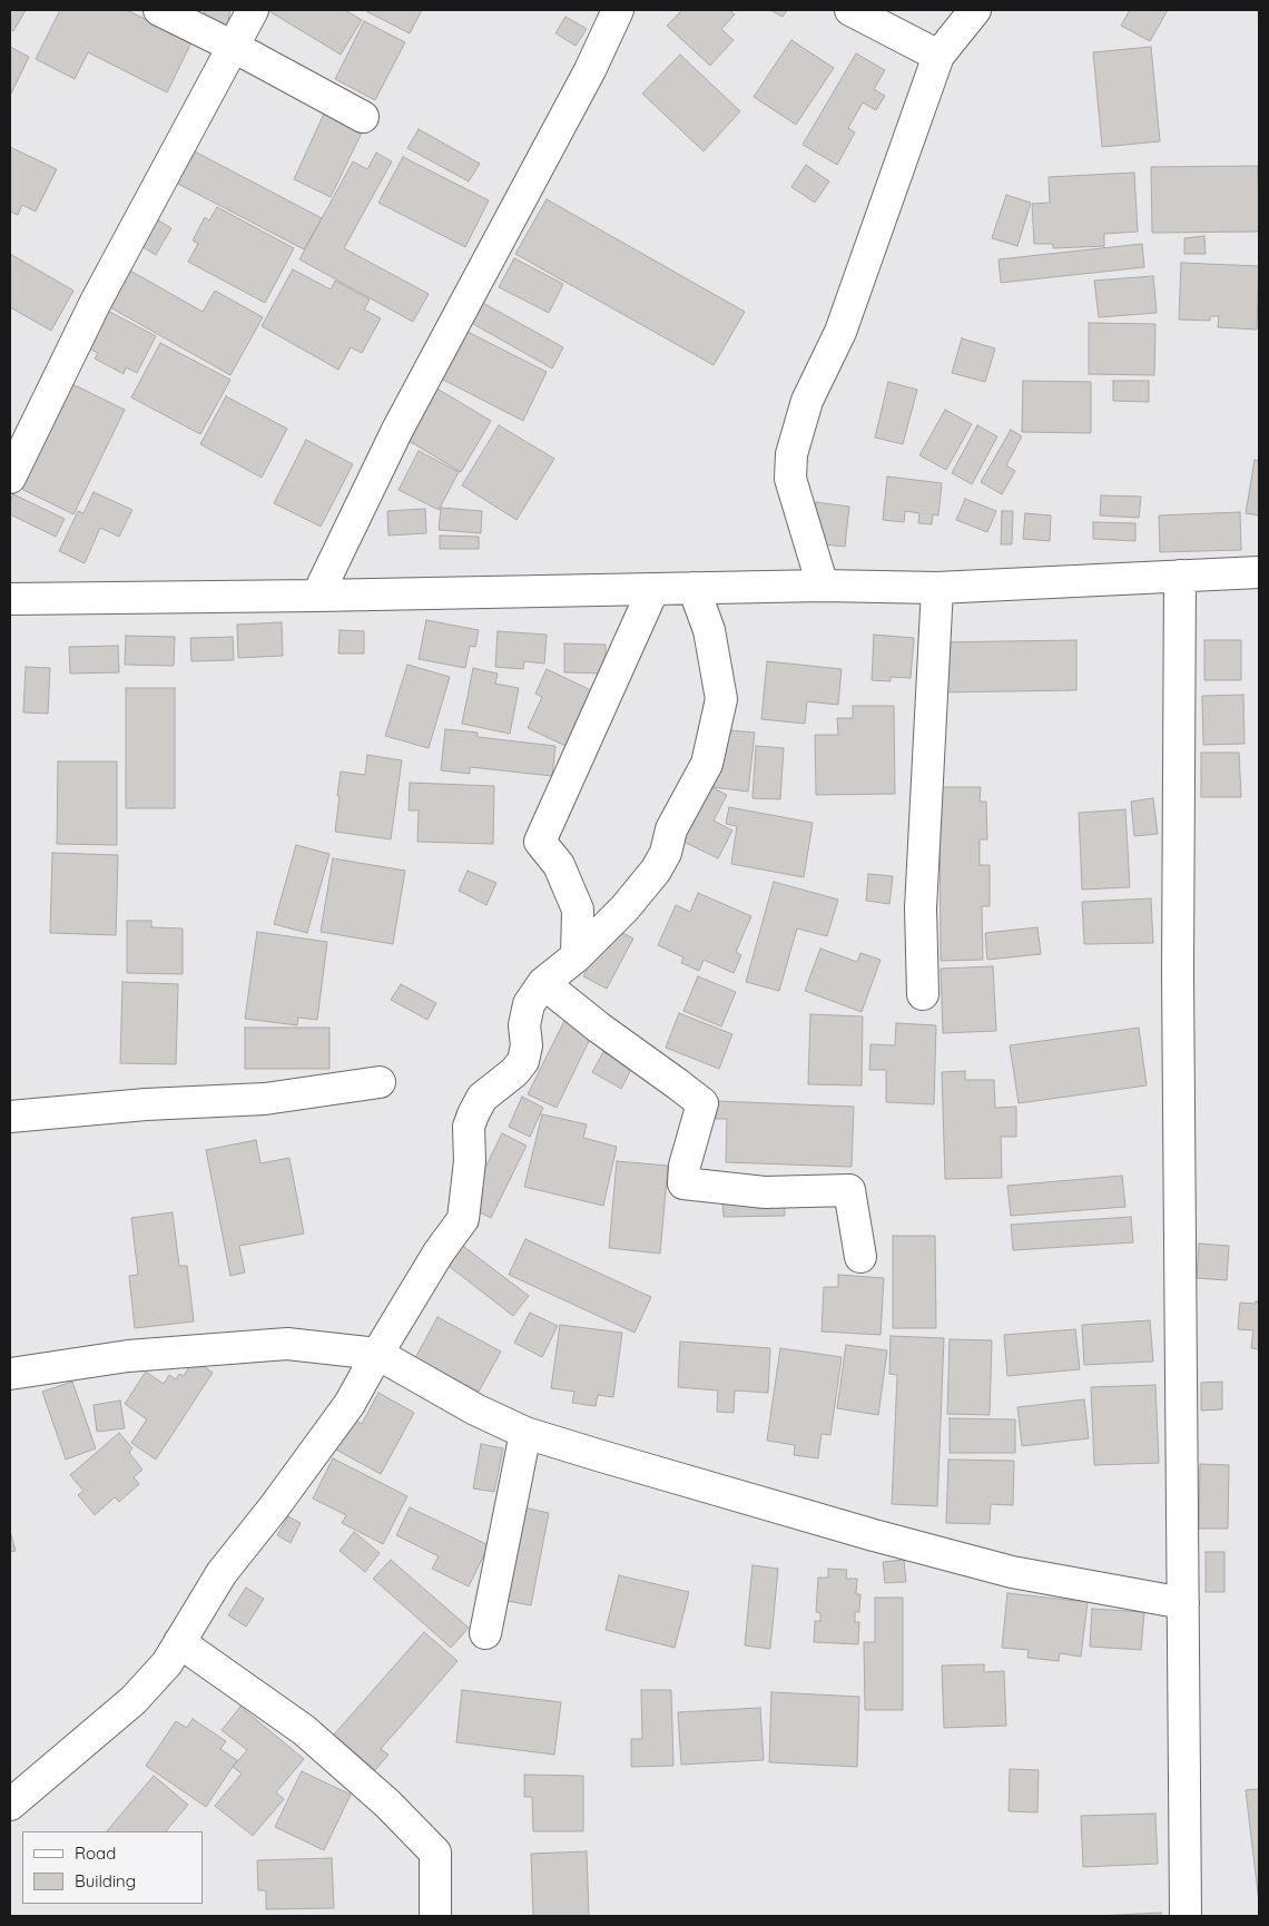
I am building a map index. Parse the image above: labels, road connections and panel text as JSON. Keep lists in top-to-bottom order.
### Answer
{
  "legend": ["Road", "Building"]
}
